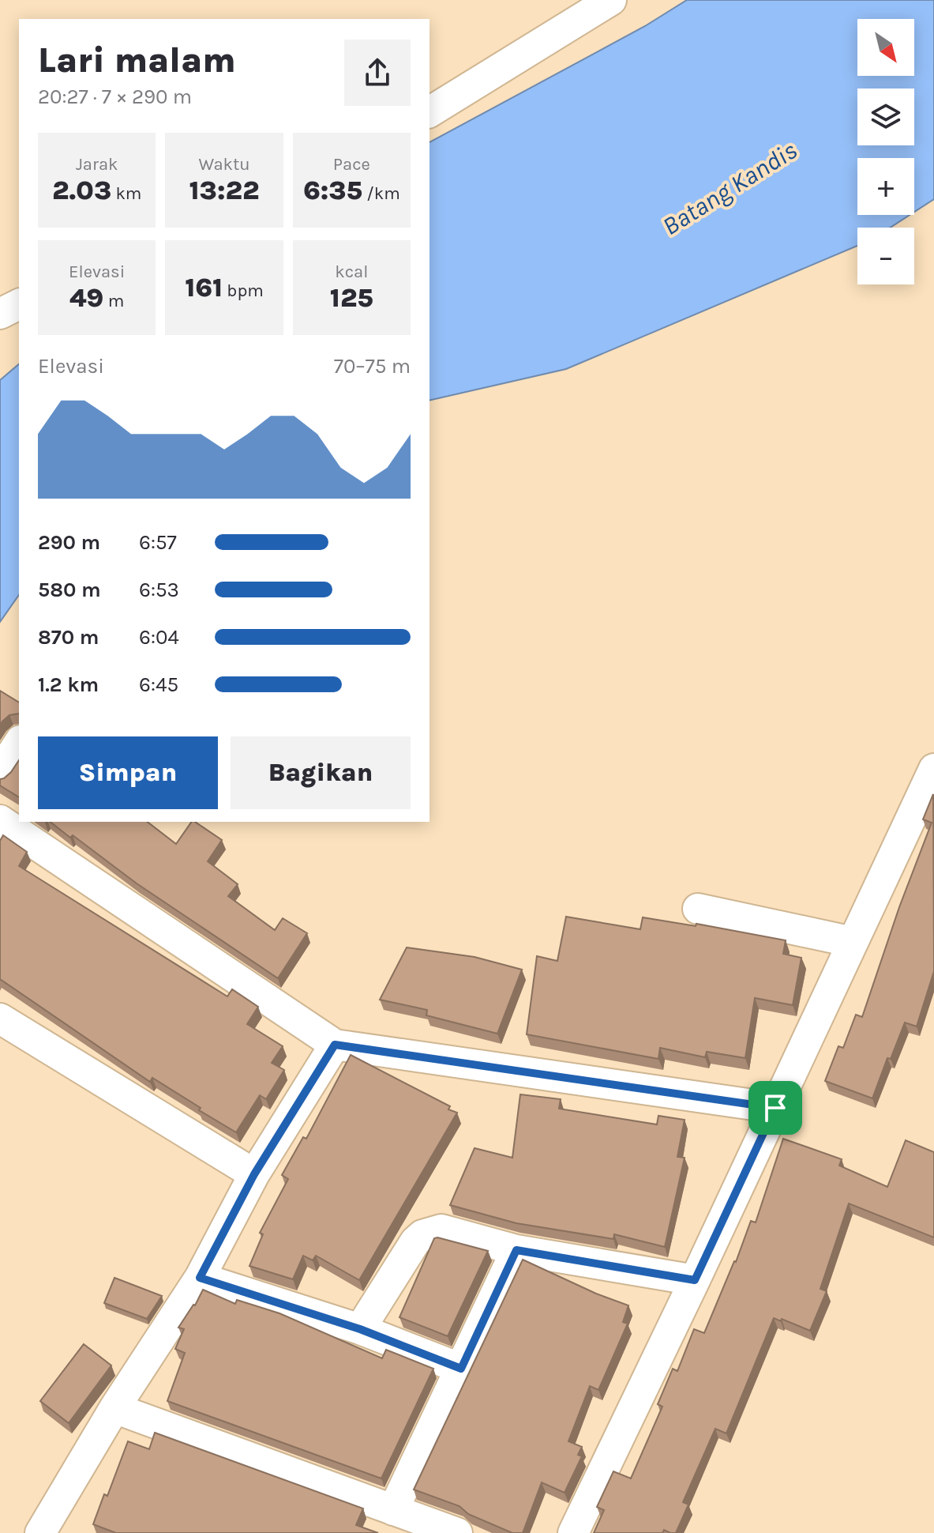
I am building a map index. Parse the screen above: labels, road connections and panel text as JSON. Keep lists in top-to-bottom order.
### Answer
{
  "water": ["Batang Kandis"],
  "north": "bottom right",
  "page": {
    "map_buttons": ["+", "−"],
    "heading": ["Lari malam", "20:27 · 7 × 290 m"],
    "stats": [
      ["Jarak", "2.03 km"],
      ["Waktu", "13:22"],
      ["Pace", "6:35 /km"],
      ["Elevasi", "49 m"],
      ["161 bpm"],
      ["kcal", "125"]
    ],
    "chart": ["Elevasi", "70–75 m"],
    "list": [
      {
        "name": "290 m",
        "note": "6:57"
      },
      {
        "name": "580 m",
        "note": "6:53"
      },
      {
        "name": "870 m",
        "note": "6:04"
      },
      {
        "name": "1.2 km",
        "note": "6:45"
      }
    ],
    "buttons": ["Simpan", "Bagikan"]
  }
}
